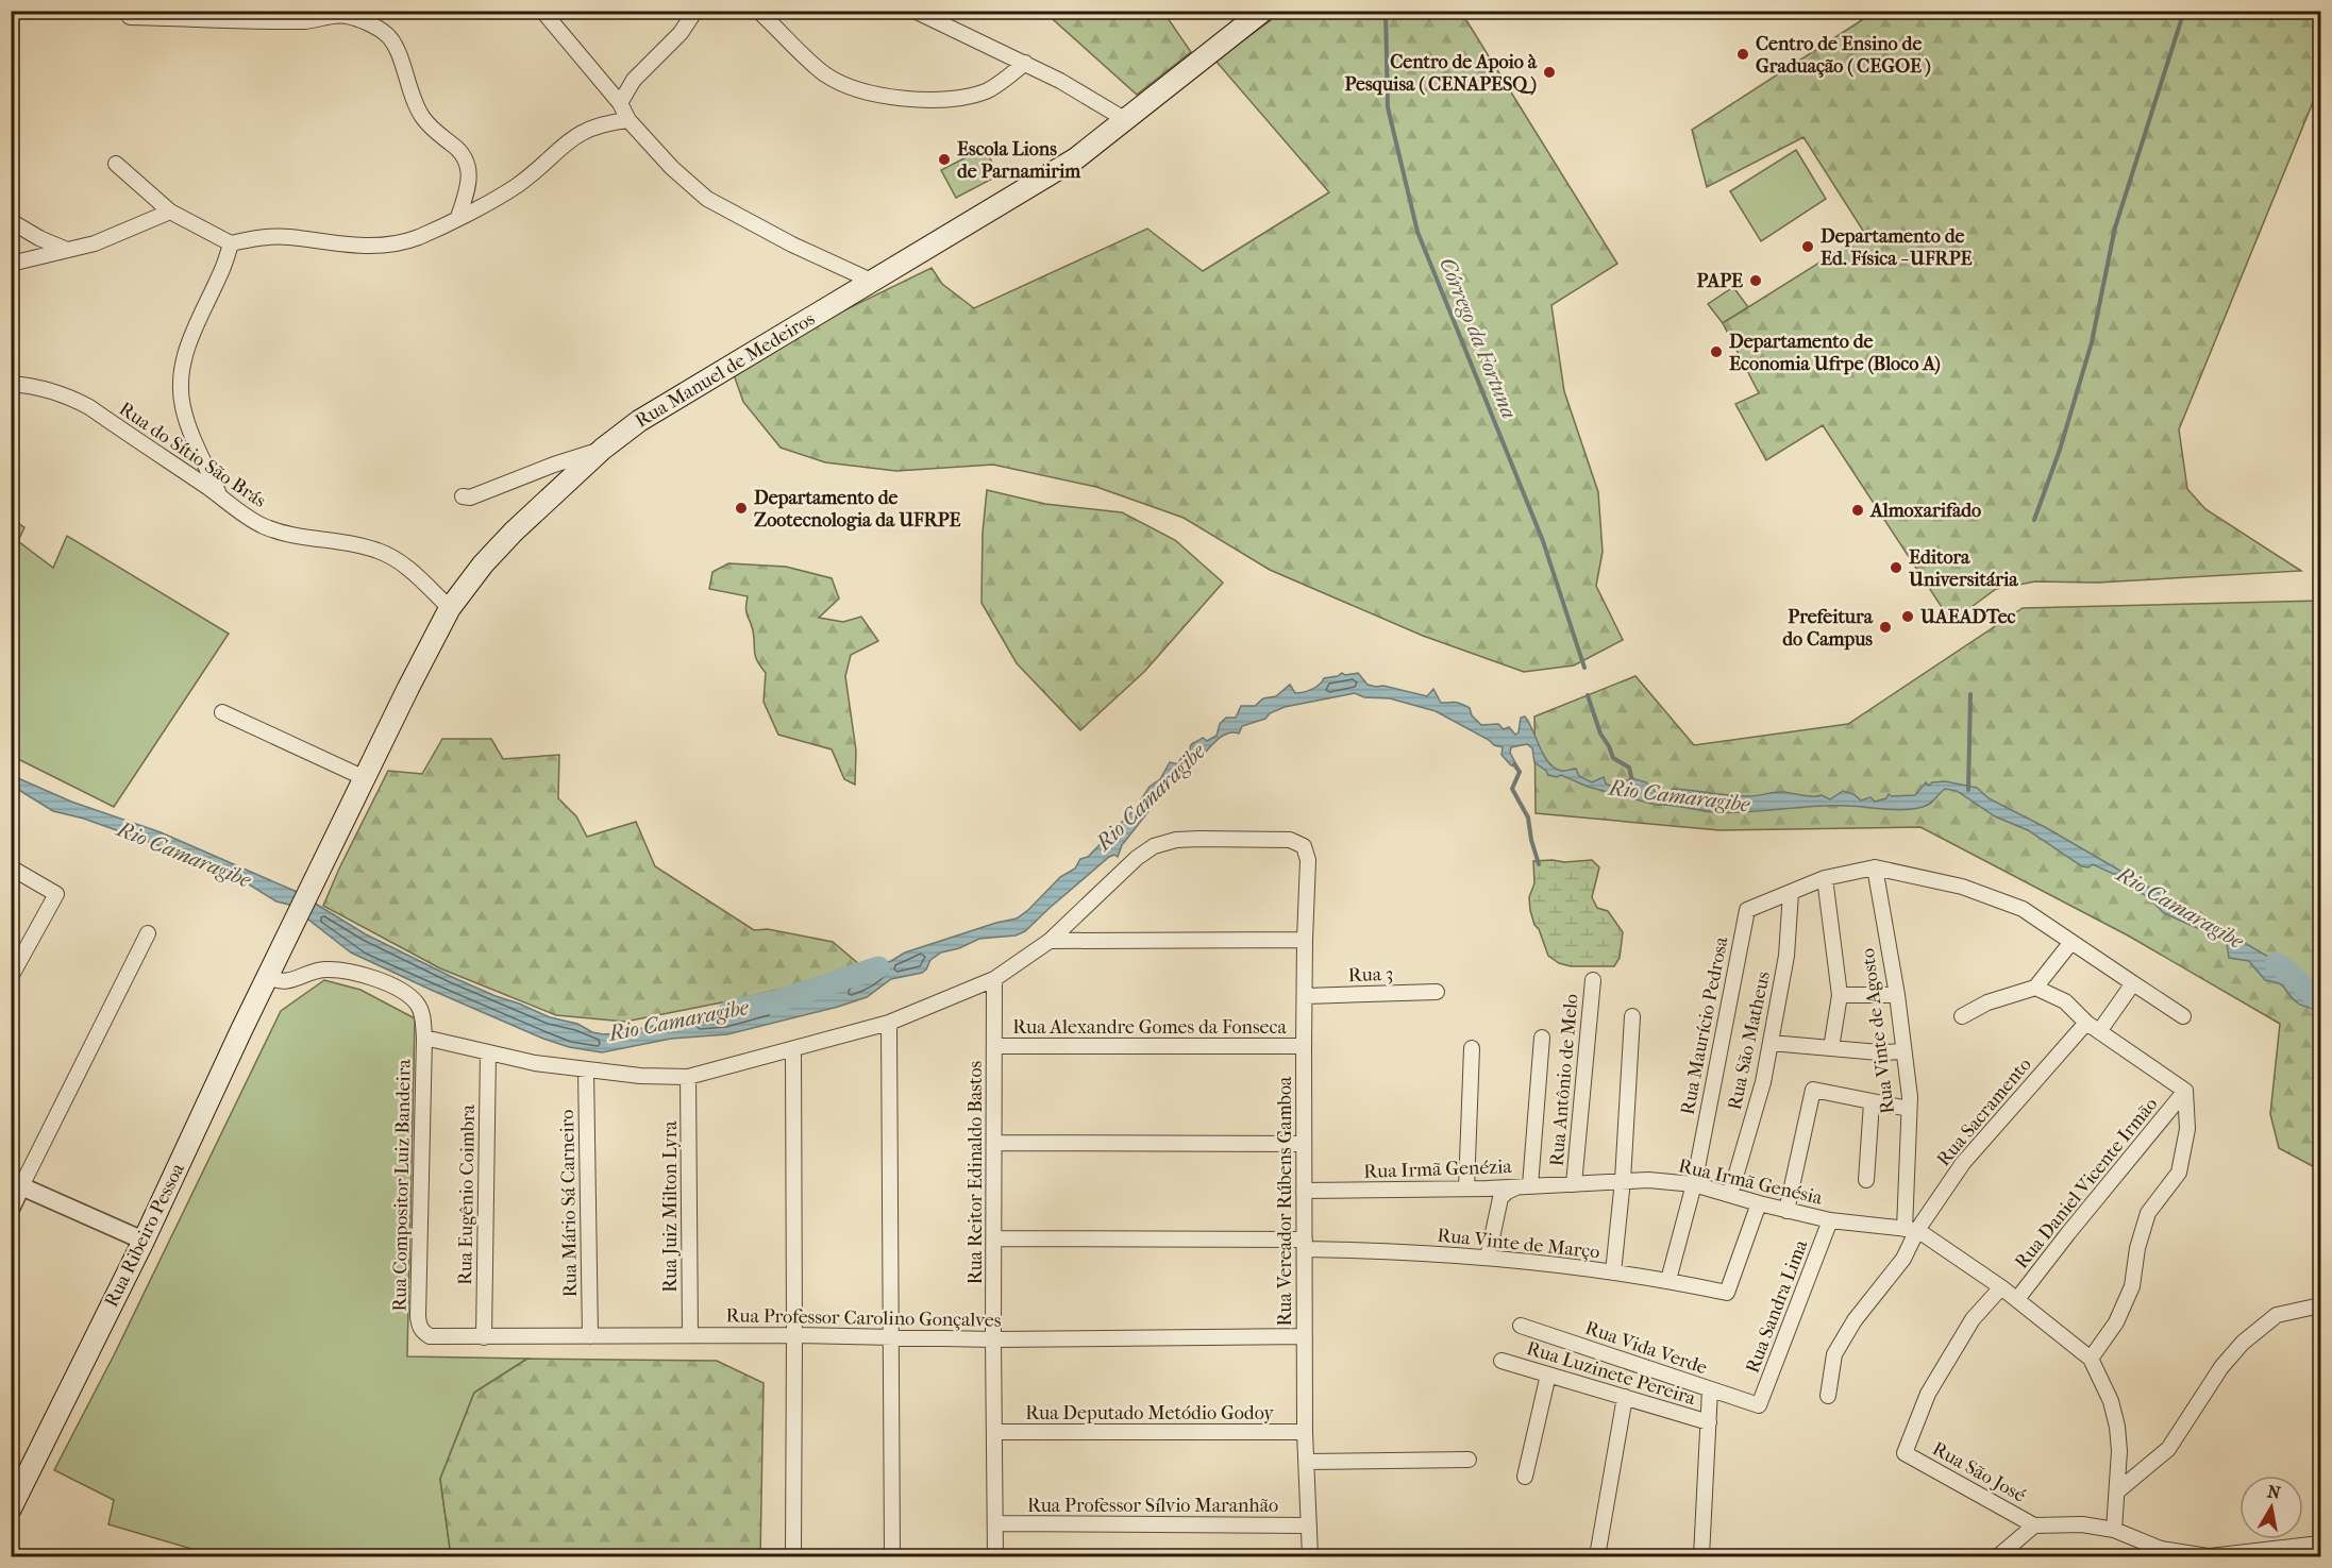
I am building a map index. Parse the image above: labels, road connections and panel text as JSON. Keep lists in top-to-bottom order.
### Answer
{
  "streets": {
    "main road": ["Rua Manuel de Medeiros", "Rua Ribeiro Pessoa"],
    "street": [
      "Rua do Sítio São Brás",
      "Rua 3",
      "Rua Maurício Pedrosa",
      "Rua Alexandre Gomes da Fonseca",
      "Rua Vinte de Agosto",
      "Rua São Matheus",
      "Rua Antônio de Melo",
      "Rua Sacramento",
      "Rua Irmã Genézia",
      "Rua Reitor Edinaldo Bastos",
      "Rua Irmã Genésia",
      "Rua Daniel Vicente Irmão",
      "Rua Compositor Luiz Bandeira",
      "Rua Eugênio Coimbra",
      "Rua Vereador Rúbens Gamboa",
      "Rua Mário Sá Carneiro",
      "Rua Juiz Milton Lyra",
      "Rua Vinte de Março",
      "Rua Sandra Lima",
      "Rua Professor Carolino Gonçalves",
      "Rua Vida Verde",
      "Rua Luzinete Pereira",
      "Rua Deputado Metódio Godoy",
      "Rua São José",
      "Rua Professor Sílvio Maranhão"
    ]
  },
  "crossings": [
    ["Rua Manuel de Medeiros", "Rua do Sítio São Brás"],
    ["Rua Manuel de Medeiros", "Rua Ribeiro Pessoa"],
    ["Rua 3", "Rua Vereador Rúbens Gamboa"],
    ["Rua Maurício Pedrosa", "Rua Vinte de Agosto"],
    ["Rua Maurício Pedrosa", "Rua São Matheus"],
    ["Rua Maurício Pedrosa", "Rua Irmã Genésia"],
    ["Rua Maurício Pedrosa", "Rua Vinte de Março"],
    ["Rua Alexandre Gomes da Fonseca", "Rua Reitor Edinaldo Bastos"],
    ["Rua Alexandre Gomes da Fonseca", "Rua Vereador Rúbens Gamboa"],
    ["Rua Vinte de Agosto", "Rua Sacramento"],
    ["Rua Vinte de Agosto", "Rua Irmã Genésia"],
    ["Rua São Matheus", "Rua Irmã Genésia"],
    ["Rua Antônio de Melo", "Rua Irmã Genézia"],
    ["Rua Antônio de Melo", "Rua Irmã Genésia"],
    ["Rua Sacramento", "Rua Irmã Genésia"],
    ["Rua Irmã Genézia", "Rua Irmã Genésia"],
    ["Rua Irmã Genézia", "Rua Vereador Rúbens Gamboa"],
    ["Rua Reitor Edinaldo Bastos", "Rua Vinte de Março"],
    ["Rua Reitor Edinaldo Bastos", "Rua Professor Carolino Gonçalves"],
    ["Rua Reitor Edinaldo Bastos", "Rua Deputado Metódio Godoy"],
    ["Rua Reitor Edinaldo Bastos", "Rua Professor Sílvio Maranhão"],
    ["Rua Irmã Genésia", "Rua Vinte de Março"],
    ["Rua Irmã Genésia", "Rua Sandra Lima"],
    ["Rua Compositor Luiz Bandeira", "Rua Ribeiro Pessoa"],
    ["Rua Compositor Luiz Bandeira", "Rua Professor Carolino Gonçalves"],
    ["Rua Eugênio Coimbra", "Rua Professor Carolino Gonçalves"],
    ["Rua Vereador Rúbens Gamboa", "Rua Vinte de Março"],
    ["Rua Vereador Rúbens Gamboa", "Rua Professor Carolino Gonçalves"],
    ["Rua Vereador Rúbens Gamboa", "Rua Deputado Metódio Godoy"],
    ["Rua Vereador Rúbens Gamboa", "Rua Professor Sílvio Maranhão"],
    ["Rua Mário Sá Carneiro", "Rua Professor Carolino Gonçalves"],
    ["Rua Juiz Milton Lyra", "Rua Professor Carolino Gonçalves"],
    ["Rua Sandra Lima", "Rua Vida Verde"]
  ],
  "water": ["Córrego da Fortuna", "Rio Camaragibe"],
  "places": [
    "Centro de Ensino de Graduação ( CEGOE )",
    "Centro de Apoio à Pesquisa ( CENAPESQ )",
    "Escola Lions de Parnamirim",
    "Departamento de Ed. Física - UFRPE",
    "PAPE",
    "Departamento de Economia Ufrpe (Bloco A)",
    "Departamento de Zootecnologia da UFRPE",
    "Almoxarifado",
    "Editora Universitária",
    "UAEADTec",
    "Prefeitura do Campus"
  ],
  "north": "top"
}
